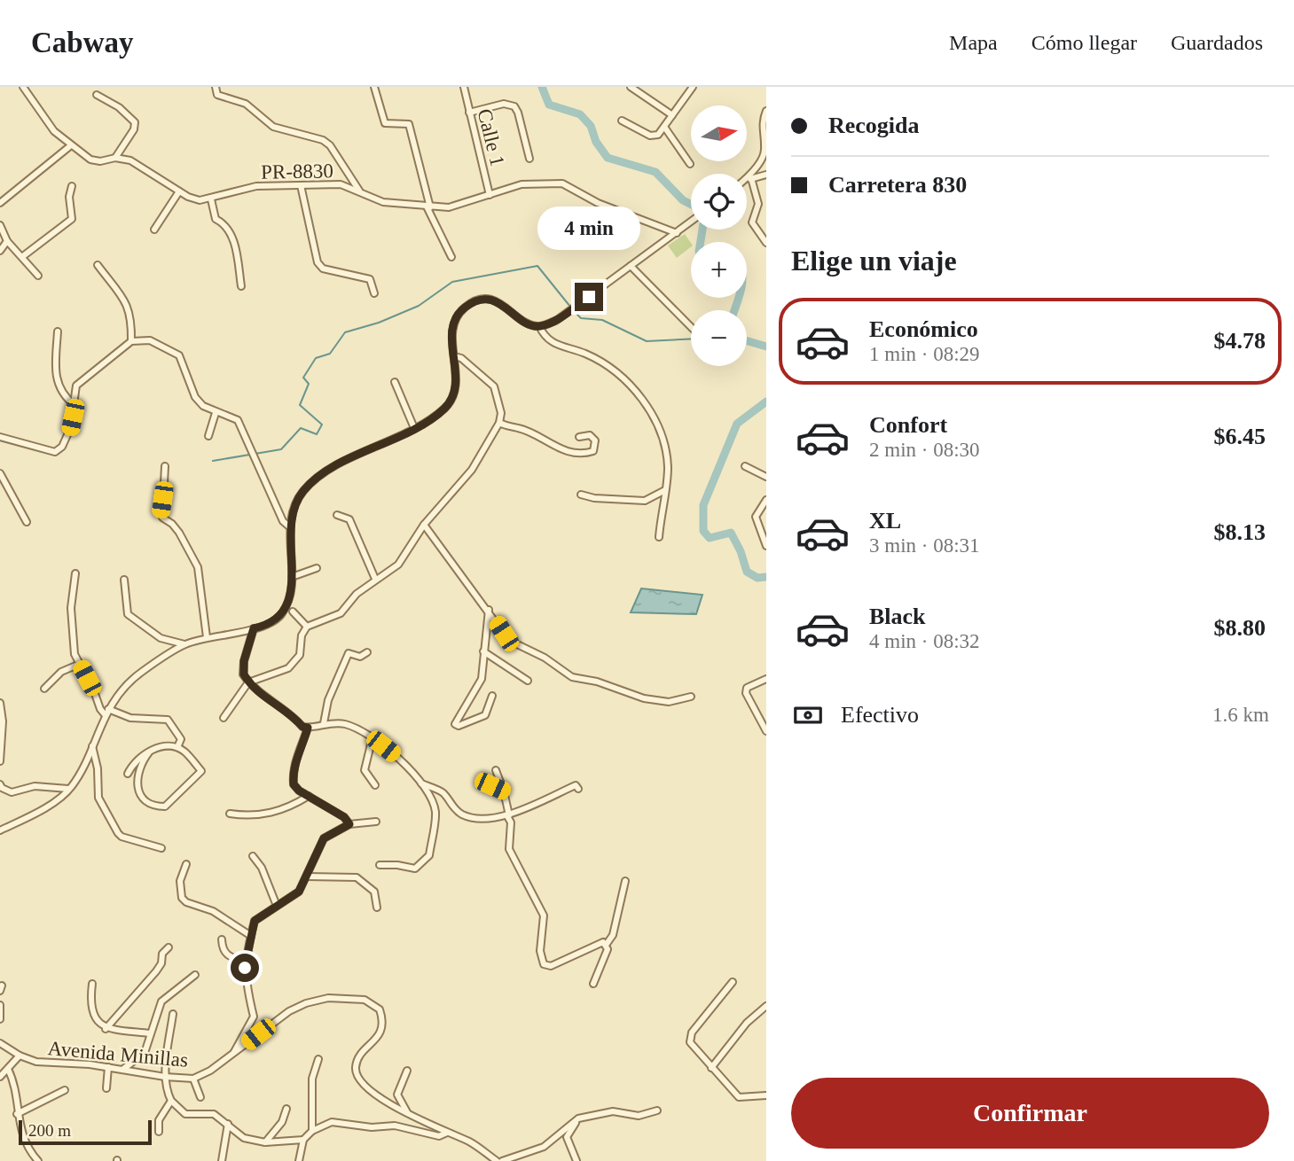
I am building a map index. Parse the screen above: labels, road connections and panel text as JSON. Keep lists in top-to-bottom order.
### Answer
{
  "streets": {
    "street": ["Calle 1", "PR-8830", "Avenida Minillas"]
  },
  "crossings": [
    ["Calle 1", "PR-8830"]
  ],
  "scale_bar": "200 m",
  "north": "right",
  "page": {
    "header": "Cabway",
    "nav": ["Mapa", "Cómo llegar", "Guardados"],
    "banner": ["Recogida", "Carretera 830"],
    "map_buttons": ["+", "−"],
    "bubble": "4 min",
    "heading": "Elige un viaje",
    "list": [
      {
        "name": "Económico",
        "note": "1 min · 08:29",
        "value": "$4.78"
      },
      {
        "name": "Confort",
        "note": "2 min · 08:30",
        "value": "$6.45"
      },
      {
        "name": "XL",
        "note": "3 min · 08:31",
        "value": "$8.13"
      },
      {
        "name": "Black",
        "note": "4 min · 08:32",
        "value": "$8.80"
      }
    ],
    "pay": ["Efectivo", "1.6 km"],
    "buttons": "Confirmar",
    "scale": "200 m"
  }
}
